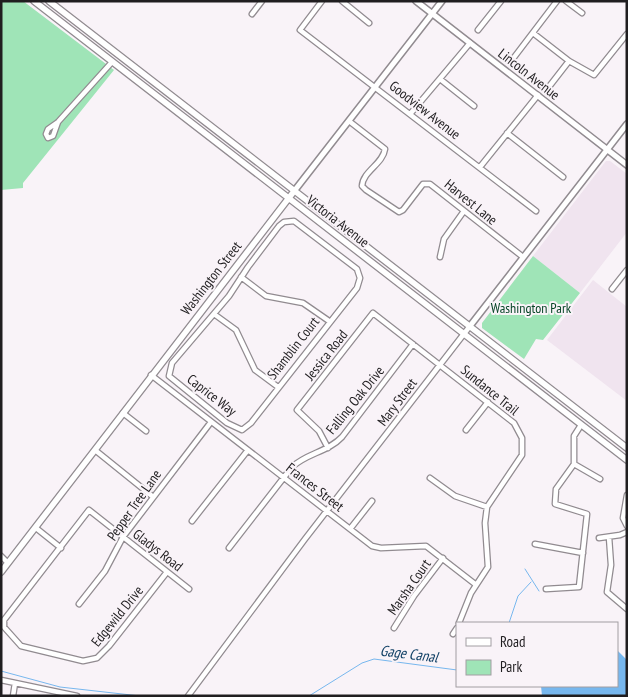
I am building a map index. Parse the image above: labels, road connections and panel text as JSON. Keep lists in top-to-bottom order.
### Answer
{
  "streets": {
    "main road": ["Victoria Avenue", "Washington Street"],
    "street": [
      "Lincoln Avenue",
      "Goodview Avenue",
      "Harvest Lane",
      "Shamblin Court",
      "Jessica Road",
      "Sundance Trail",
      "Caprice Way",
      "Falling Oak Drive",
      "Mary Street",
      "Frances Street",
      "Pepper Tree Lane",
      "Gladys Road",
      "Marsha Court",
      "Edgewild Drive"
    ]
  },
  "crossings": [
    ["Lincoln Avenue", "Washington Street"],
    ["Lincoln Avenue", "Mary Street"],
    ["Goodview Avenue", "Washington Street"],
    ["Harvest Lane", "Washington Street"],
    ["Harvest Lane", "Mary Street"],
    ["Victoria Avenue", "Washington Street"],
    ["Victoria Avenue", "Mary Street"],
    ["Washington Street", "Frances Street"],
    ["Shamblin Court", "Caprice Way"],
    ["Jessica Road", "Sundance Trail"],
    ["Jessica Road", "Falling Oak Drive"],
    ["Sundance Trail", "Falling Oak Drive"],
    ["Sundance Trail", "Mary Street"],
    ["Falling Oak Drive", "Frances Street"],
    ["Mary Street", "Frances Street"],
    ["Frances Street", "Pepper Tree Lane"],
    ["Frances Street", "Marsha Court"],
    ["Pepper Tree Lane", "Gladys Road"],
    ["Gladys Road", "Edgewild Drive"]
  ],
  "water": ["Gage Canal"],
  "parks": ["Washington Park"],
  "legend": ["Road", "Park"]
}
